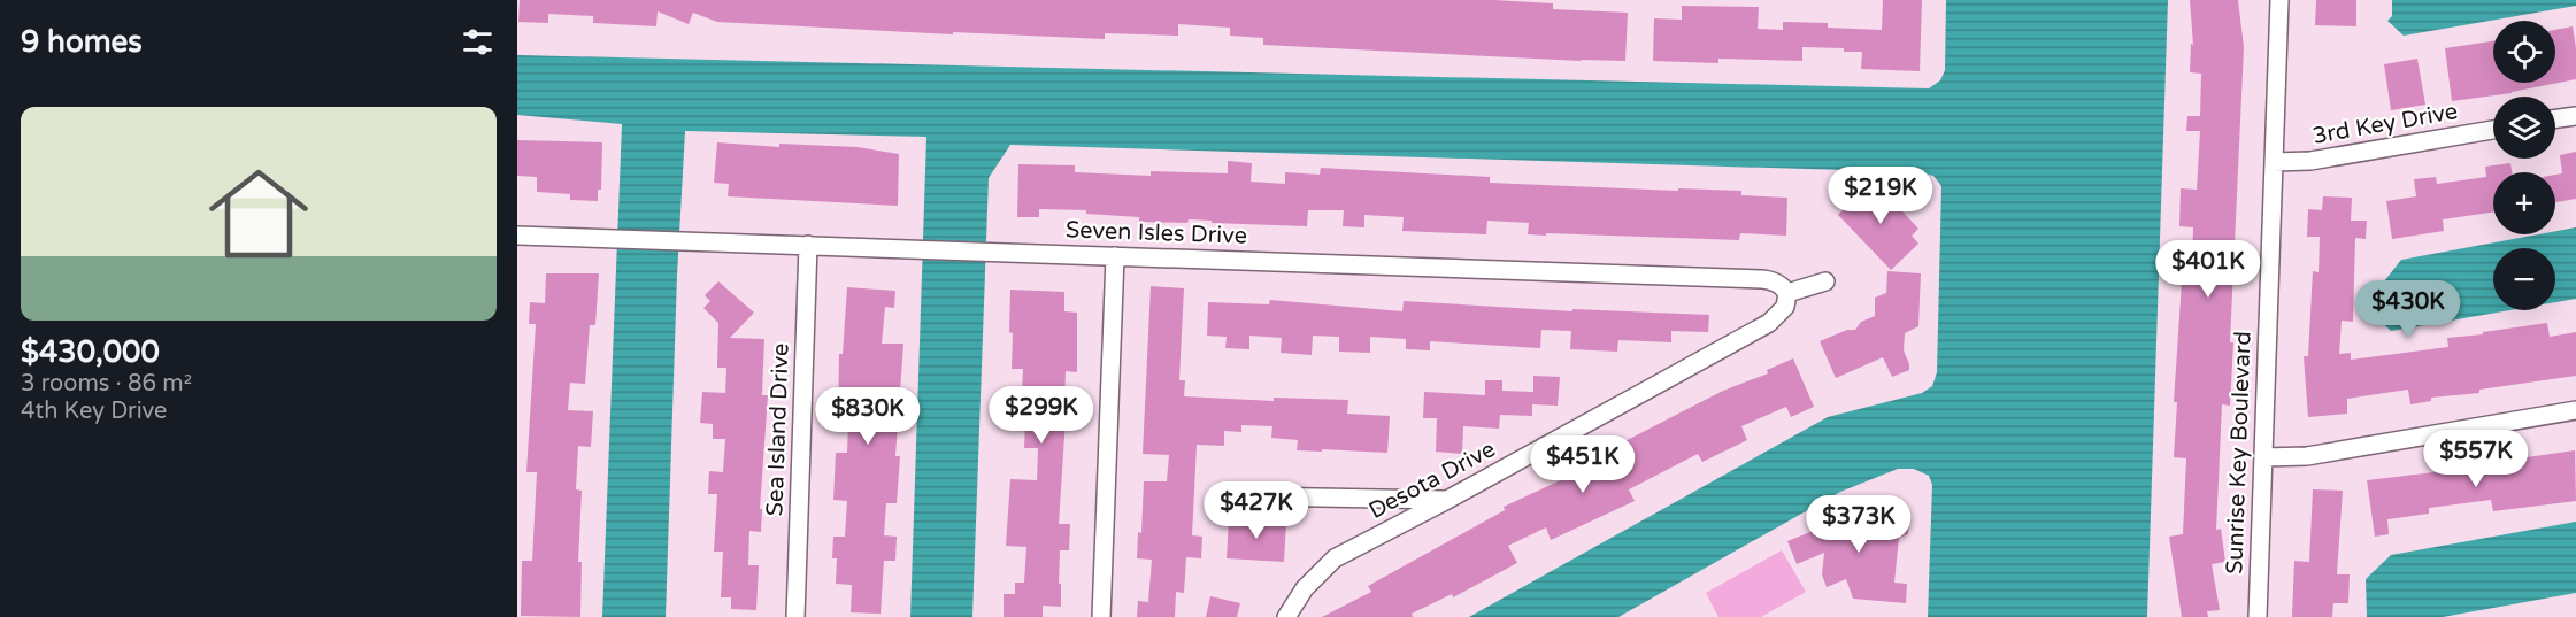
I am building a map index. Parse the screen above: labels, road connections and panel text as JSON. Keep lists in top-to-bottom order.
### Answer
{
  "streets": {
    "street": [
      "3rd Key Drive",
      "Seven Isles Drive",
      "Sea Island Drive",
      "Sunrise Key Boulevard",
      "Desota Drive"
    ]
  },
  "crossings": [
    ["3rd Key Drive", "Sunrise Key Boulevard"],
    ["Seven Isles Drive", "Sea Island Drive"],
    ["Seven Isles Drive", "Desota Drive"]
  ],
  "page": {
    "heading": "9 homes",
    "map_buttons": ["+", "−"],
    "list": [
      {
        "name": "$430,000",
        "note": "3 rooms · 86 m² · 4th Key Drive"
      }
    ],
    "price": [
      "$219K",
      "$401K",
      "$430K",
      "$299K",
      "$830K",
      "$557K",
      "$451K",
      "$427K",
      "$373K"
    ]
  }
}
